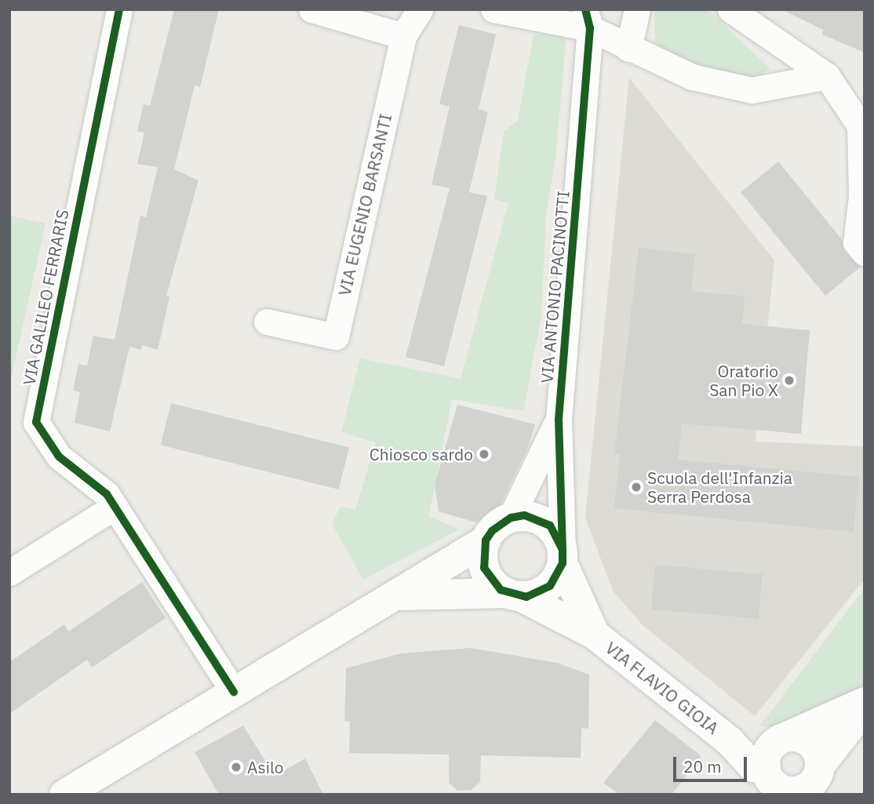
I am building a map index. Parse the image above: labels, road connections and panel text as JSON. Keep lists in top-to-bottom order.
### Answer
{
  "streets": {
    "street": [
      "VIA EUGENIO BARSANTI",
      "VIA ANTONIO PACINOTTI",
      "VIA GALILEO FERRARIS",
      "VIA FLAVIO GIOIA"
    ]
  },
  "crossings": [
    ["VIA ANTONIO PACINOTTI", "VIA FLAVIO GIOIA"]
  ],
  "places": [
    "Oratorio San Pio X",
    "Chiosco sardo",
    "Scuola dell'Infanzia Serra Perdosa",
    "Asilo"
  ],
  "scale_bar": "20 m"
}
